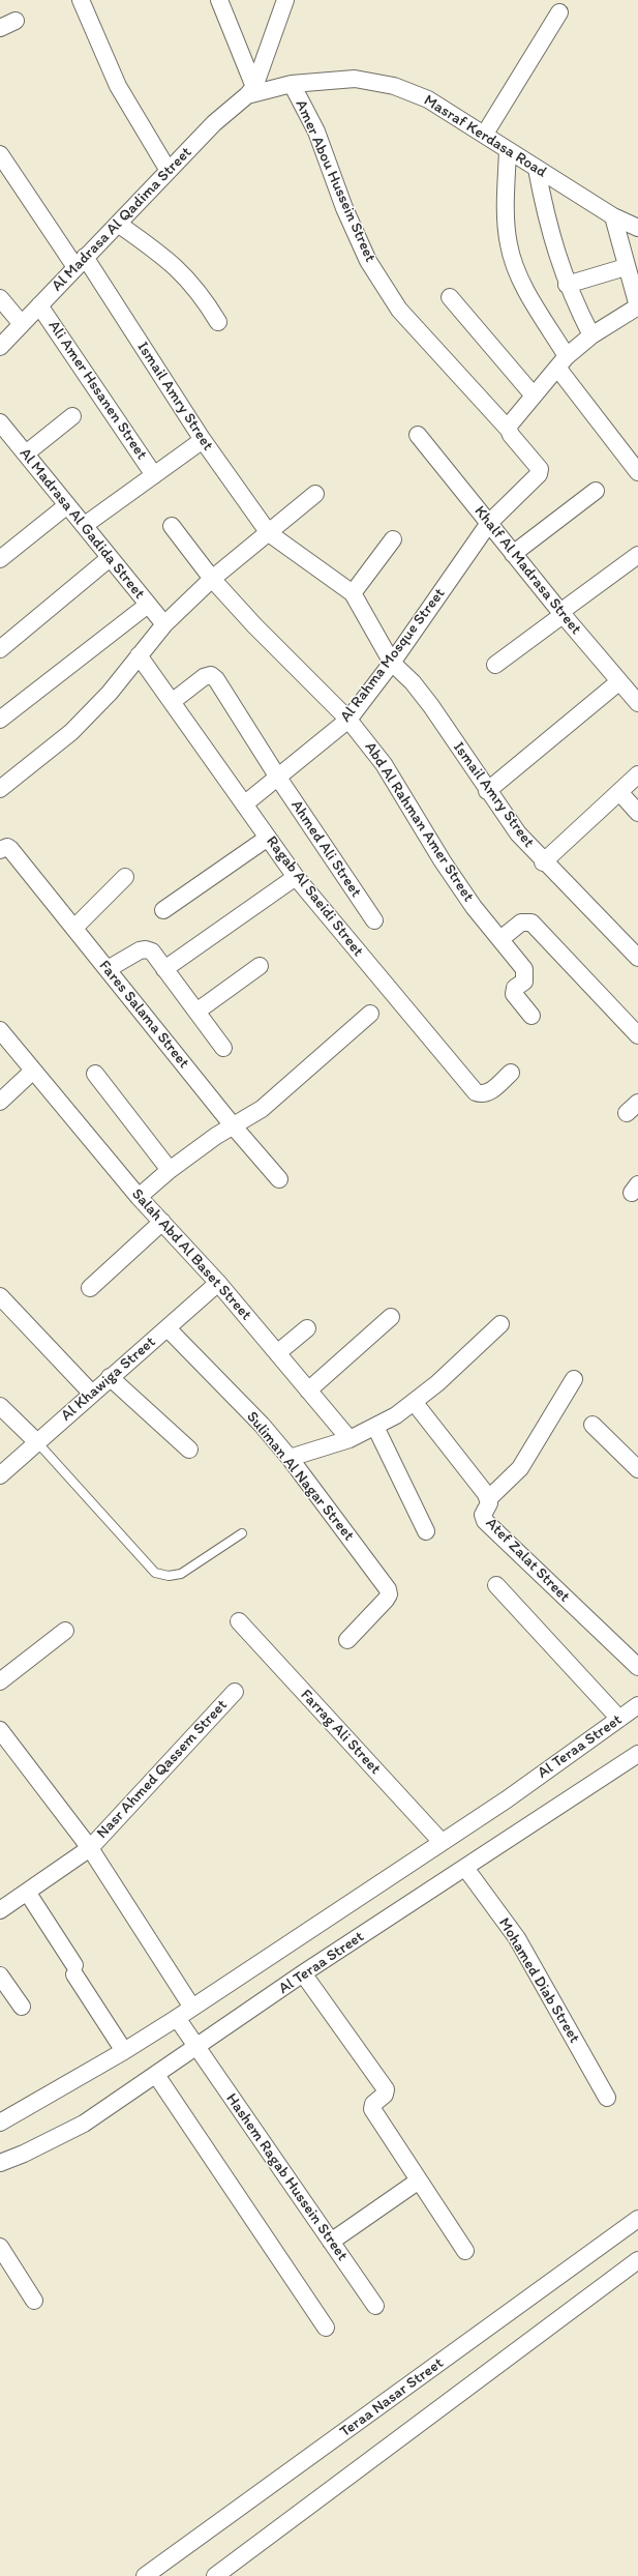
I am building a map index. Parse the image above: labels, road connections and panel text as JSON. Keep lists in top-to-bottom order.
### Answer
{
  "streets": {
    "street": [
      "Masraf Kerdasa Road",
      "Amer Abou Hussein Street",
      "Al Madrasa Al Qadima Street",
      "Ali Amer Hssanen Street",
      "Ismail Amry Street",
      "Al Madrasa Al Gadida Street",
      "Khalf Al Madrasa Street",
      "Al Rahma Mosque Street",
      "Abd Al Rahman Amer Street",
      "Ahmed Ali Street",
      "Ragab Al Saeidi Street",
      "Fares Salama Street",
      "Salah Abd Al Baset Street",
      "Al Khawiga Street",
      "Suliman Al Nagar Street",
      "Atef Zalat Street",
      "Farrag Ali Street",
      "Al Teraa Street",
      "Nasr Ahmed Qassem Street",
      "Mohamed Diab Street",
      "Hashem Ragab Hussein Street",
      "Teraa Nasar Street"
    ]
  },
  "crossings": [
    ["Masraf Kerdasa Road", "Amer Abou Hussein Street"],
    ["Masraf Kerdasa Road", "Al Madrasa Al Qadima Street"],
    ["Amer Abou Hussein Street", "Khalf Al Madrasa Street"],
    ["Amer Abou Hussein Street", "Al Rahma Mosque Street"],
    ["Al Madrasa Al Qadima Street", "Ali Amer Hssanen Street"],
    ["Al Madrasa Al Qadima Street", "Ismail Amry Street"],
    ["Ismail Amry Street", "Al Rahma Mosque Street"],
    ["Khalf Al Madrasa Street", "Al Rahma Mosque Street"],
    ["Al Rahma Mosque Street", "Abd Al Rahman Amer Street"],
    ["Al Rahma Mosque Street", "Ahmed Ali Street"],
    ["Al Rahma Mosque Street", "Ragab Al Saeidi Street"],
    ["Ahmed Ali Street", "Ragab Al Saeidi Street"],
    ["Salah Abd Al Baset Street", "Al Khawiga Street"],
    ["Al Khawiga Street", "Suliman Al Nagar Street"],
    ["Farrag Ali Street", "Al Teraa Street"],
    ["Al Teraa Street", "Mohamed Diab Street"],
    ["Al Teraa Street", "Hashem Ragab Hussein Street"]
  ]
}
